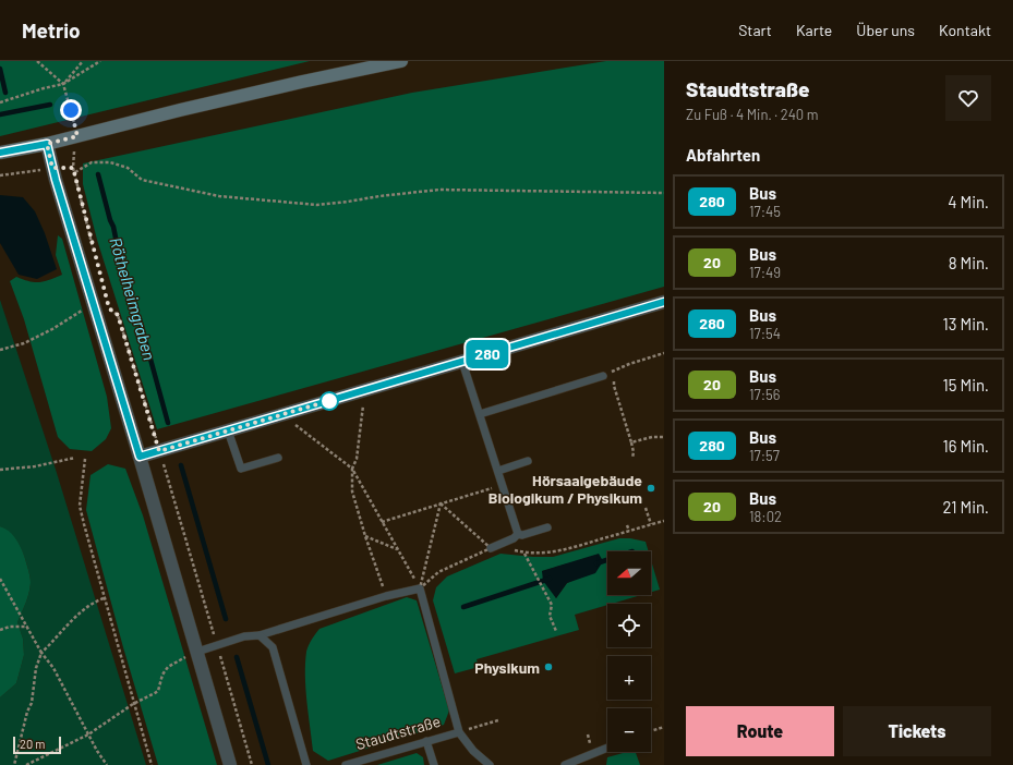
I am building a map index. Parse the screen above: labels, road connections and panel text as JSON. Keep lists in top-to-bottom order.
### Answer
{
  "streets": {
    "lane": ["Staudtstraße"]
  },
  "water": ["Röthelheimgraben"],
  "places": ["Hörsaalgebäude Biologikum / Physikum", "Physikum"],
  "lines": ["bus line 280"],
  "scale_bar": "20 m",
  "north": "left",
  "page": {
    "header": "Metrio",
    "nav": [
      "Start",
      "Karte",
      "Über uns",
      "Kontakt"
    ],
    "on_map": "280",
    "heading": [
      ["Staudtstraße", "Zu Fuß · 4 Min. · 240 m"],
      "Abfahrten"
    ],
    "list": [
      {
        "mark": "280",
        "name": "Bus",
        "note": "17:45",
        "value": "4 Min."
      },
      {
        "mark": "20",
        "name": "Bus",
        "note": "17:49",
        "value": "8 Min."
      },
      {
        "mark": "280",
        "name": "Bus",
        "note": "17:54",
        "value": "13 Min."
      },
      {
        "mark": "20",
        "name": "Bus",
        "note": "17:56",
        "value": "15 Min."
      },
      {
        "mark": "280",
        "name": "Bus",
        "note": "17:57",
        "value": "16 Min."
      },
      {
        "mark": "20",
        "name": "Bus",
        "note": "18:02",
        "value": "21 Min."
      }
    ],
    "map_buttons": ["+", "−"],
    "buttons": ["Route", "Tickets"],
    "scale": "20 m"
  }
}
